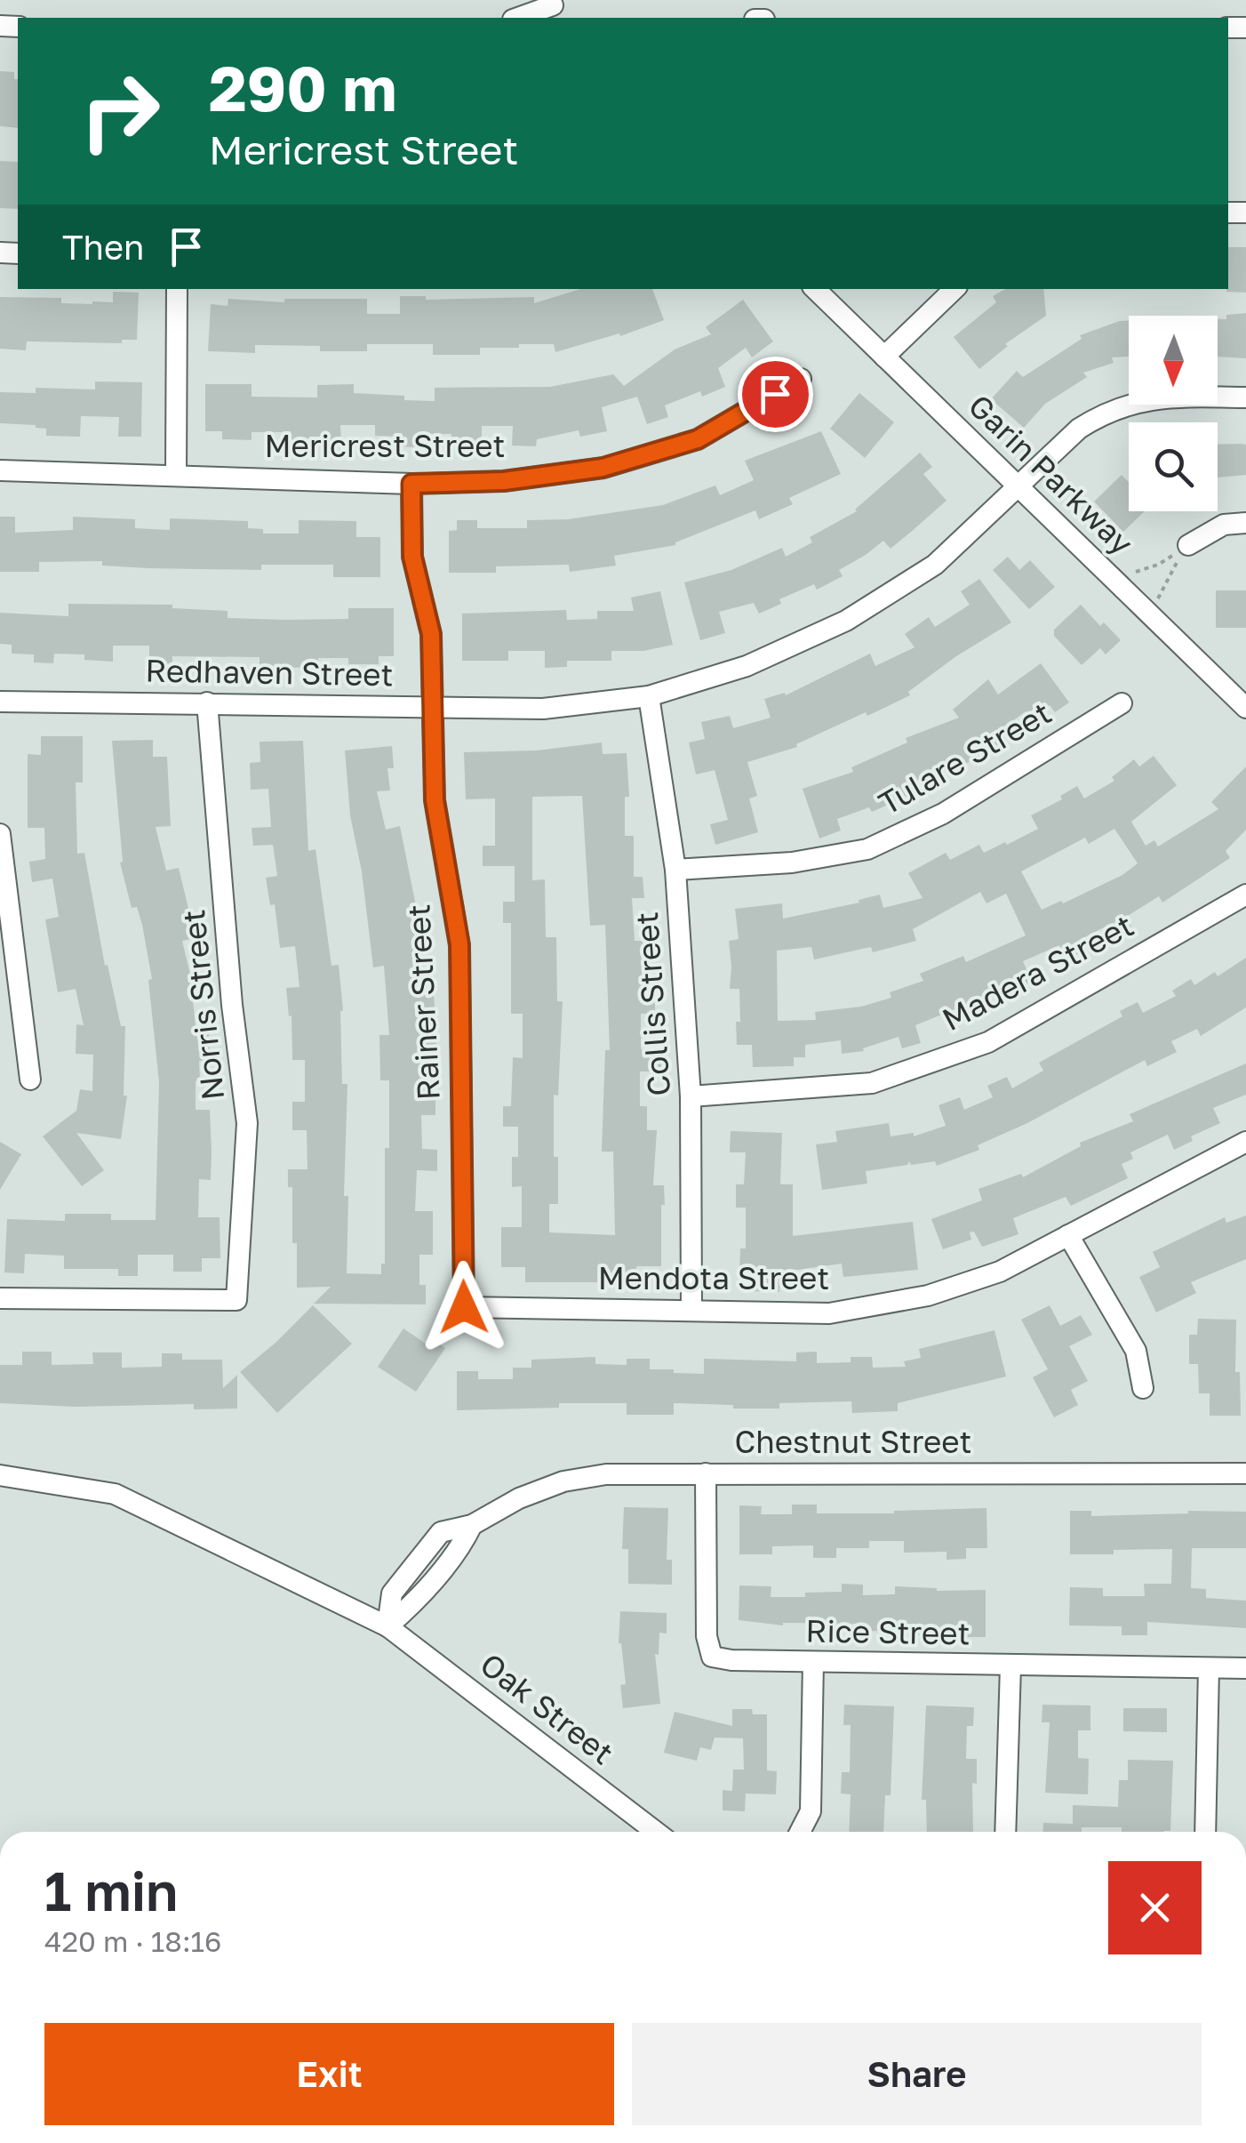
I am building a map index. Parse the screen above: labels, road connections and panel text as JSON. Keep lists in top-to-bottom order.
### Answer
{
  "streets": {
    "street": [
      "Mericrest Street",
      "Garin Parkway",
      "Redhaven Street",
      "Tulare Street",
      "Madera Street",
      "Rainer Street",
      "Collis Street",
      "Norris Street",
      "Mendota Street",
      "Chestnut Street",
      "Rice Street",
      "Oak Street"
    ]
  },
  "crossings": [
    ["Mericrest Street", "Rainer Street"],
    ["Garin Parkway", "Redhaven Street"],
    ["Redhaven Street", "Rainer Street"],
    ["Redhaven Street", "Collis Street"],
    ["Redhaven Street", "Norris Street"],
    ["Tulare Street", "Collis Street"],
    ["Madera Street", "Collis Street"],
    ["Rainer Street", "Mendota Street"],
    ["Collis Street", "Mendota Street"],
    ["Chestnut Street", "Rice Street"],
    ["Chestnut Street", "Oak Street"]
  ],
  "north": "bottom",
  "page": {
    "turn": ["290 m", "Mericrest Street"],
    "then": "Then",
    "heading": ["1 min", "420 m · 18:16"],
    "buttons": ["Exit", "Share"]
  }
}
